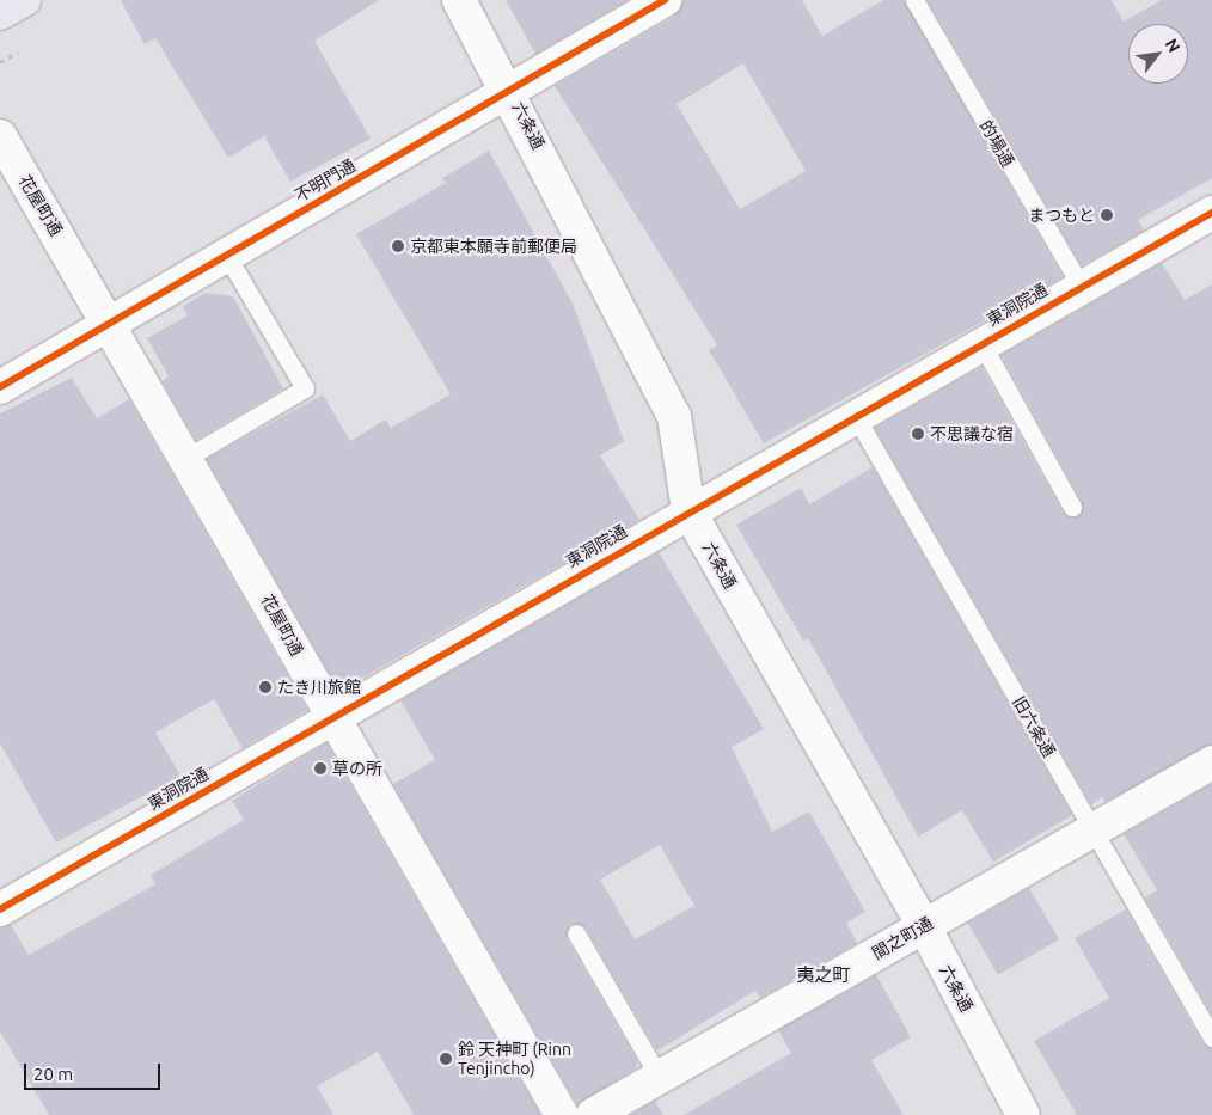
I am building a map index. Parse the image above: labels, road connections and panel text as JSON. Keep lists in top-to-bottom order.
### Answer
{
  "streets": {
    "street": [
      "六条通",
      "不明門通",
      "花屋町通",
      "東洞院通",
      "間之町通"
    ],
    "lane": ["的場通", "旧六条通"]
  },
  "crossings": [
    ["六条通", "不明門通"],
    ["六条通", "東洞院通"],
    ["六条通", "間之町通"],
    ["的場通", "東洞院通"],
    ["不明門通", "花屋町通"],
    ["花屋町通", "東洞院通"],
    ["東洞院通", "旧六条通"],
    ["旧六条通", "間之町通"]
  ],
  "districts": ["夷之町"],
  "places": [
    "まつもと",
    "京都東本願寺前郵便局",
    "不思議な宿",
    "たき川旅館",
    "草の所",
    "鈴 天神町 (Rinn Tenjincho)"
  ],
  "scale_bar": "20 m",
  "north": "top right"
}
